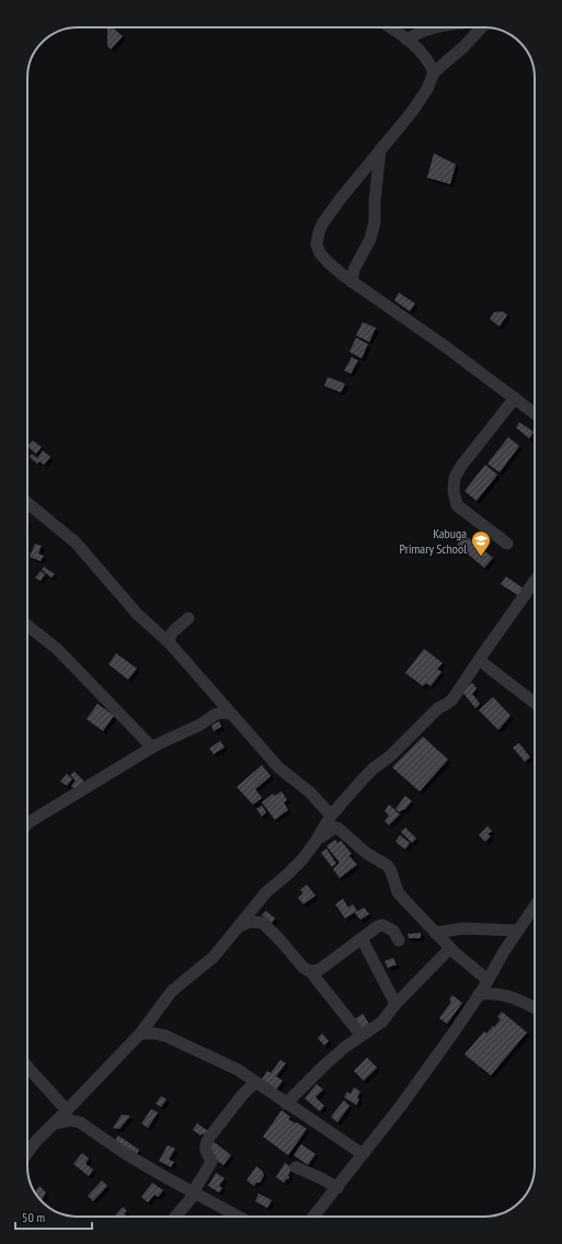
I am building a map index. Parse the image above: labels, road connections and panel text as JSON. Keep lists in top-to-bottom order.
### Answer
{
  "places": {
    "school or university": ["Kabuga Primary School"]
  },
  "scale_bar": "50 m"
}
